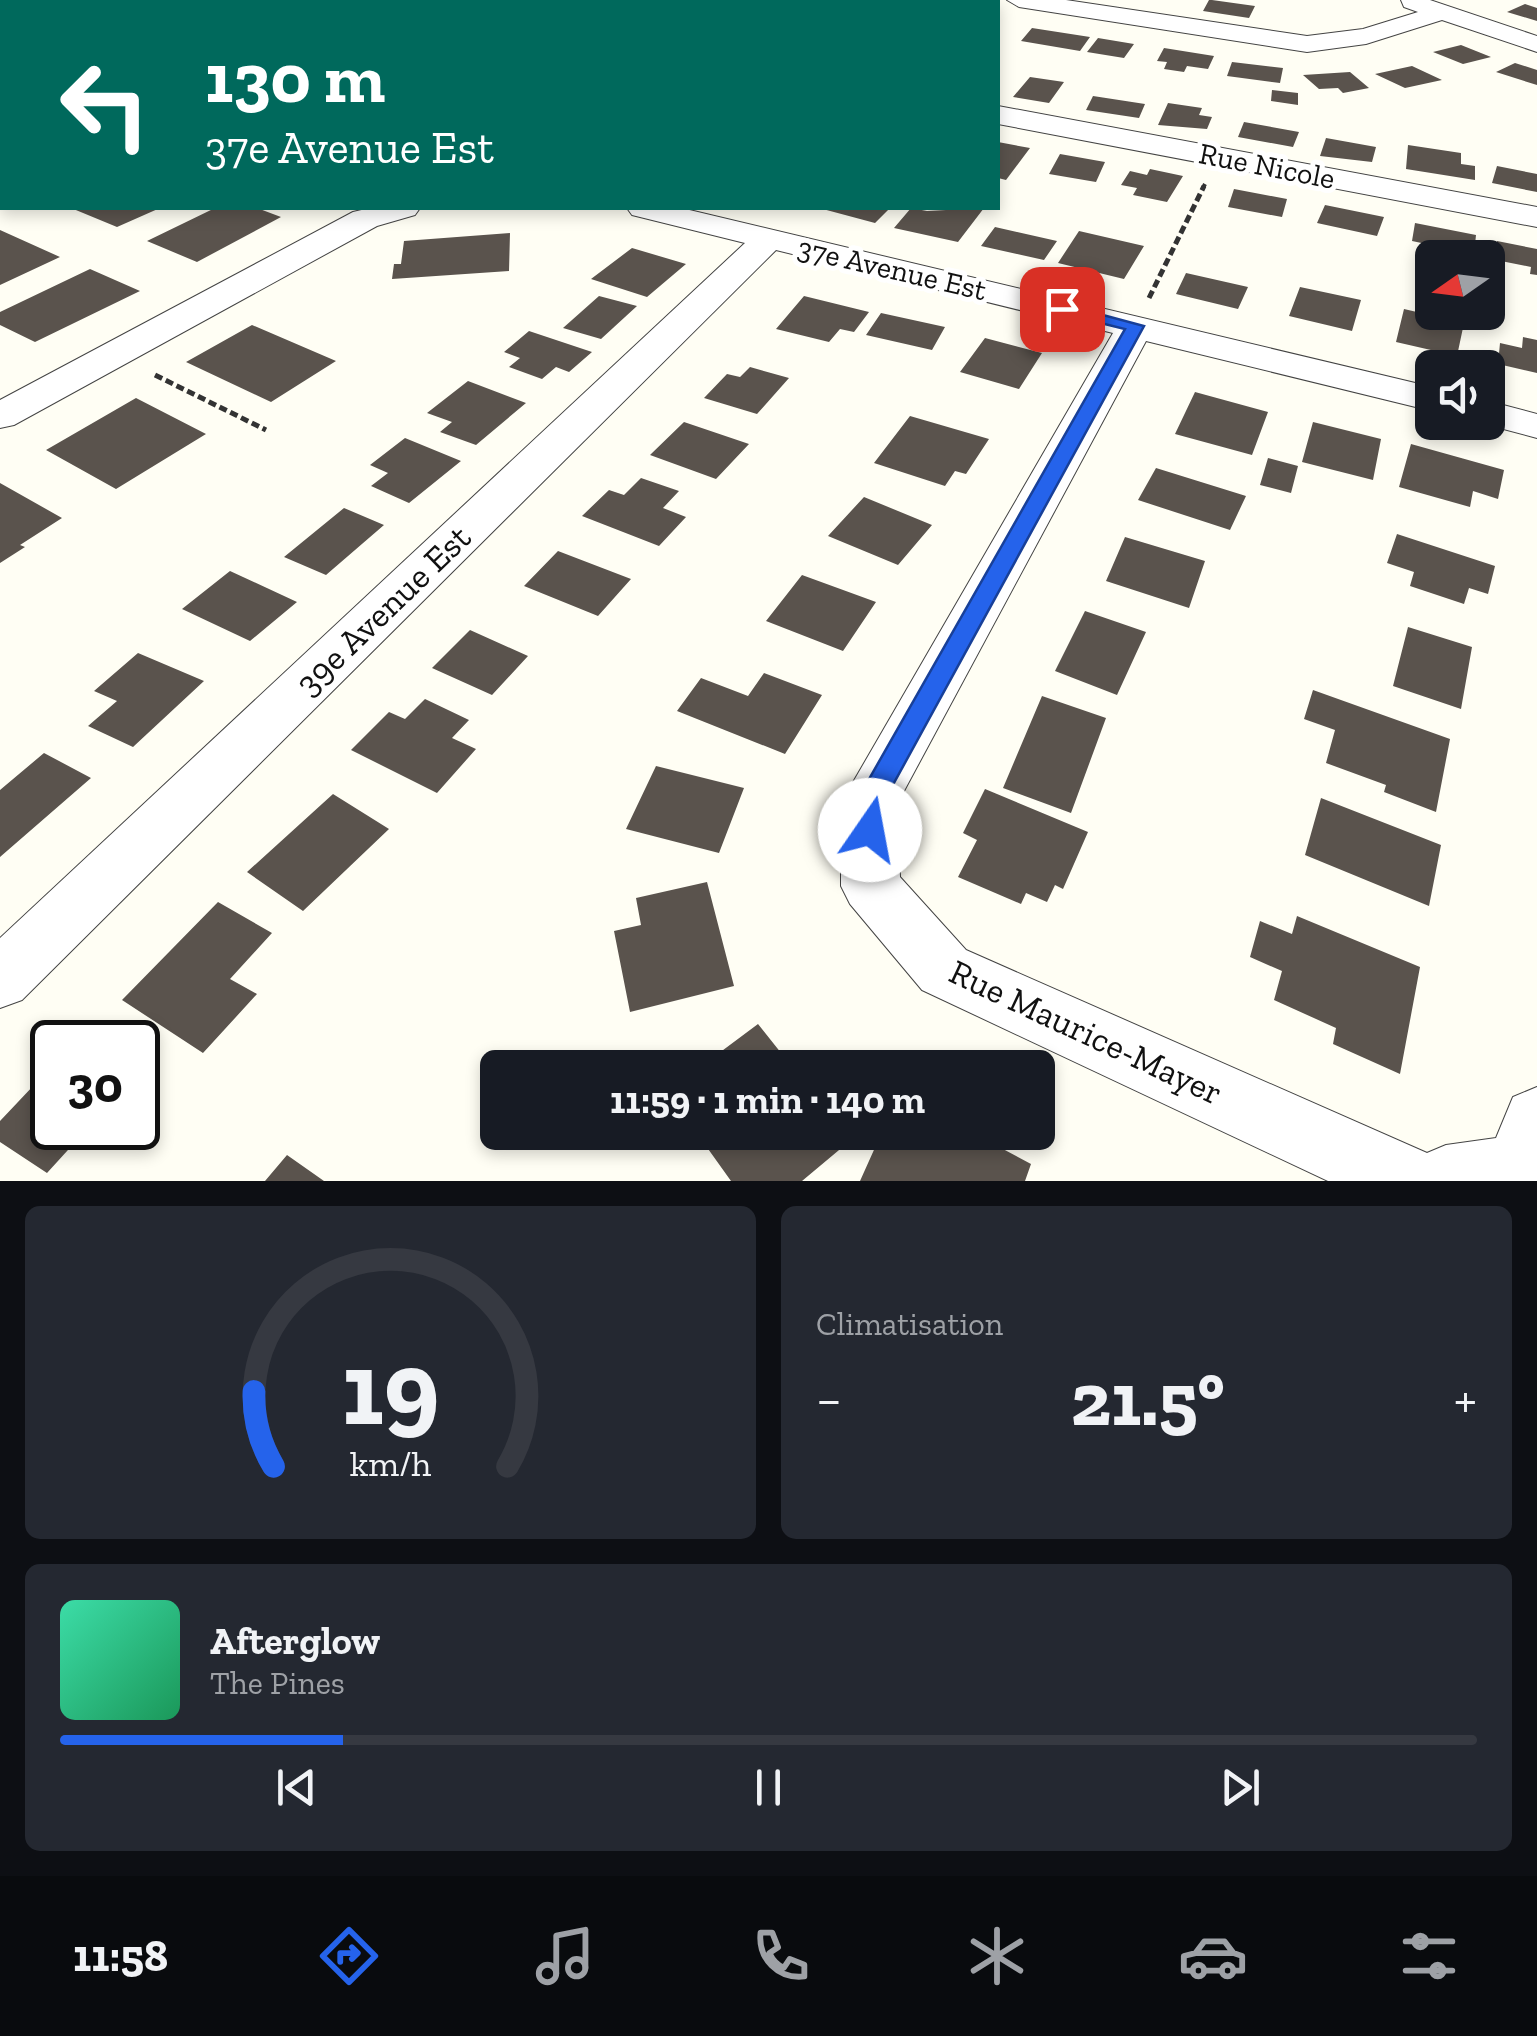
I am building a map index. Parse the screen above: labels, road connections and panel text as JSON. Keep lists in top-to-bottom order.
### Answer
{
  "streets": {
    "street": [
      "Rue Nicole",
      "37e Avenue Est",
      "39e Avenue Est",
      "Rue Maurice-Mayer"
    ]
  },
  "crossings": [
    ["37e Avenue Est", "39e Avenue Est"],
    ["37e Avenue Est", "Rue Maurice-Mayer"]
  ],
  "north": "left",
  "page": {
    "turn": ["130 m", "37e Avenue Est"],
    "limit": "30",
    "trip": "11:59 · 1 min · 140 m",
    "tile": "Climatisation",
    "heat": ["−", "21.5°", "+"],
    "song": ["Afterglow", "The Pines"],
    "tabs": "11:58",
    "gauge": ["19", "km/h"]
  }
}
